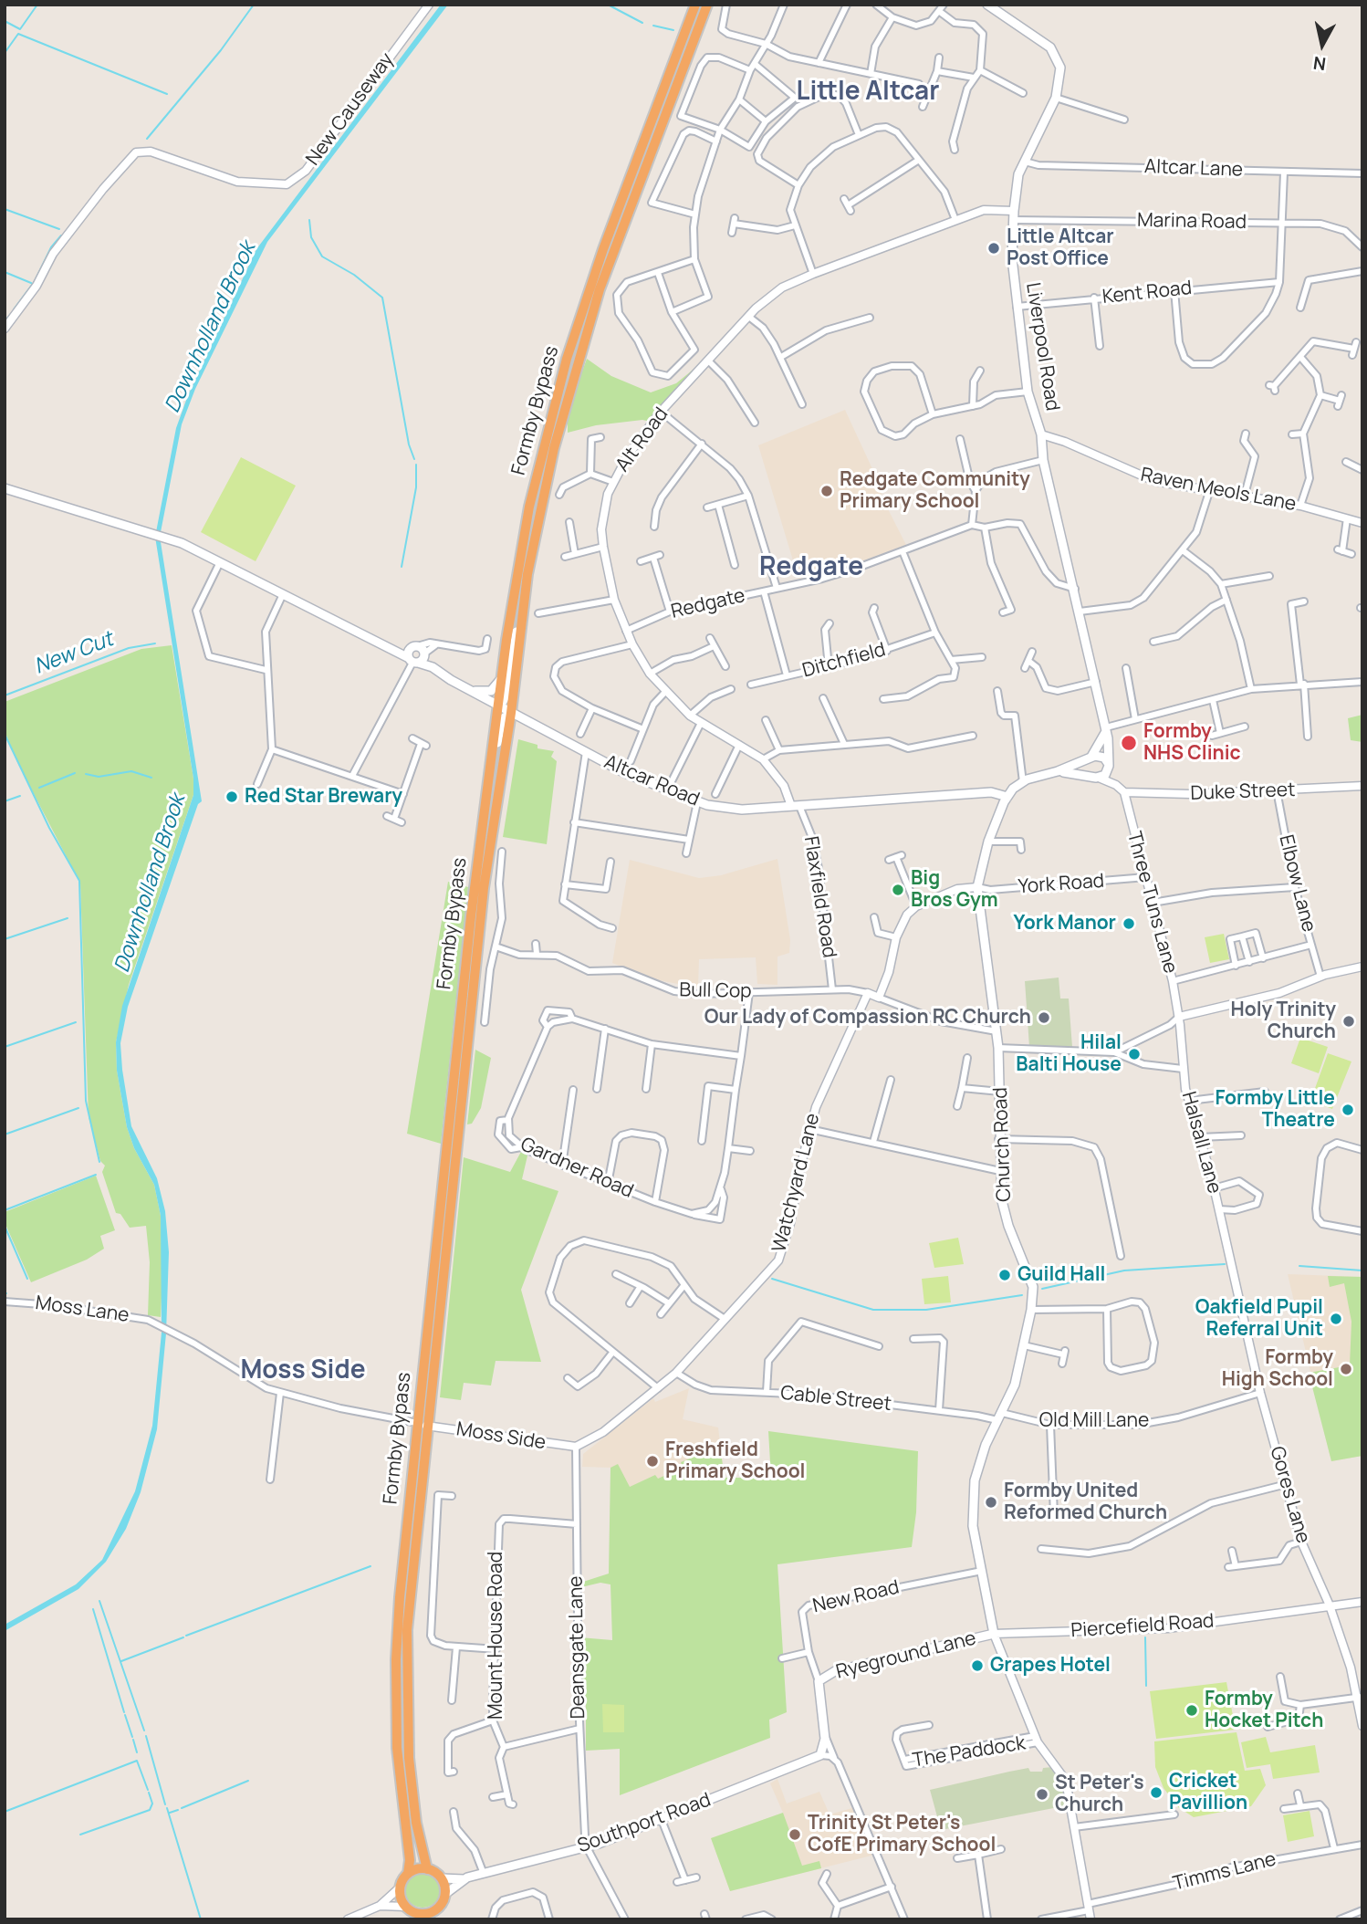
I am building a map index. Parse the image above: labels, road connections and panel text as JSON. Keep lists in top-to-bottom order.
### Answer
{
  "streets": {
    "highway": ["Formby Bypass"],
    "main road": [
      "Liverpool Road",
      "Altcar Road",
      "Church Road",
      "Ryeground Lane",
      "Southport Road"
    ],
    "street": [
      "New Causeway",
      "Altcar Lane",
      "Marina Road",
      "Kent Road",
      "Alt Road",
      "Raven Meols Lane",
      "Redgate",
      "Ditchfield",
      "Duke Street",
      "Elbow Lane",
      "York Road",
      "Flaxfield Road",
      "Three Tuns Lane",
      "Bull Cop",
      "Halsall Lane",
      "Gardner Road",
      "Watchyard Lane",
      "Moss Lane",
      "Cable Street",
      "Old Mill Lane",
      "Moss Side",
      "Gores Lane",
      "New Road",
      "Piercefield Road",
      "Mount House Road",
      "Deansgate Lane",
      "The Paddock",
      "Timms Lane"
    ]
  },
  "crossings": [
    ["Altcar Lane", "Liverpool Road"],
    ["Marina Road", "Liverpool Road"],
    ["Kent Road", "Liverpool Road"],
    ["Liverpool Road", "Alt Road"],
    ["Liverpool Road", "Raven Meols Lane"],
    ["Formby Bypass", "Altcar Road"],
    ["Formby Bypass", "Moss Side"],
    ["Formby Bypass", "Southport Road"],
    ["Alt Road", "Redgate"],
    ["Alt Road", "Altcar Road"],
    ["Alt Road", "Flaxfield Road"],
    ["Altcar Road", "Flaxfield Road"],
    ["Altcar Road", "Church Road"],
    ["Duke Street", "Elbow Lane"],
    ["Duke Street", "Three Tuns Lane"],
    ["York Road", "Three Tuns Lane"],
    ["York Road", "Church Road"],
    ["Flaxfield Road", "Bull Cop"],
    ["Three Tuns Lane", "Halsall Lane"],
    ["Bull Cop", "Gardner Road"],
    ["Bull Cop", "Watchyard Lane"],
    ["Halsall Lane", "Gores Lane"],
    ["Church Road", "Cable Street"],
    ["Church Road", "Old Mill Lane"],
    ["Church Road", "New Road"],
    ["Church Road", "Piercefield Road"],
    ["Church Road", "Ryeground Lane"],
    ["Watchyard Lane", "Cable Street"],
    ["Watchyard Lane", "Moss Side"],
    ["Watchyard Lane", "Deansgate Lane"],
    ["Moss Lane", "Moss Side"],
    ["Cable Street", "Old Mill Lane"],
    ["Old Mill Lane", "Gores Lane"],
    ["Moss Side", "Deansgate Lane"],
    ["Gores Lane", "Piercefield Road"],
    ["New Road", "Ryeground Lane"],
    ["Piercefield Road", "Ryeground Lane"],
    ["Mount House Road", "Deansgate Lane"],
    ["Deansgate Lane", "Southport Road"],
    ["Ryeground Lane", "Southport Road"]
  ],
  "districts": ["Little Altcar", "Redgate", "Moss Side"],
  "water": ["Downholland Brook", "New Cut"],
  "places": [
    "Little Altcar Post Office",
    "Redgate Community Primary School",
    "Formby NHS Clinic",
    "Red Star Brewary",
    "Big Bros Gym",
    "York Manor",
    "Our Lady of Compassion RC Church",
    "Holy Trinity Church",
    "Hilal Balti House",
    "Formby Little Theatre",
    "Guild Hall",
    "Oakfield Pupil Referral Unit",
    "Formby High School",
    "Freshfield Primary School",
    "Formby United Reformed Church",
    "Grapes Hotel",
    "Formby Hocket Pitch",
    "Cricket Pavillion",
    "St Peter's Church",
    "Trinity St Peter's CofE Primary School"
  ],
  "north": "bottom"
}
